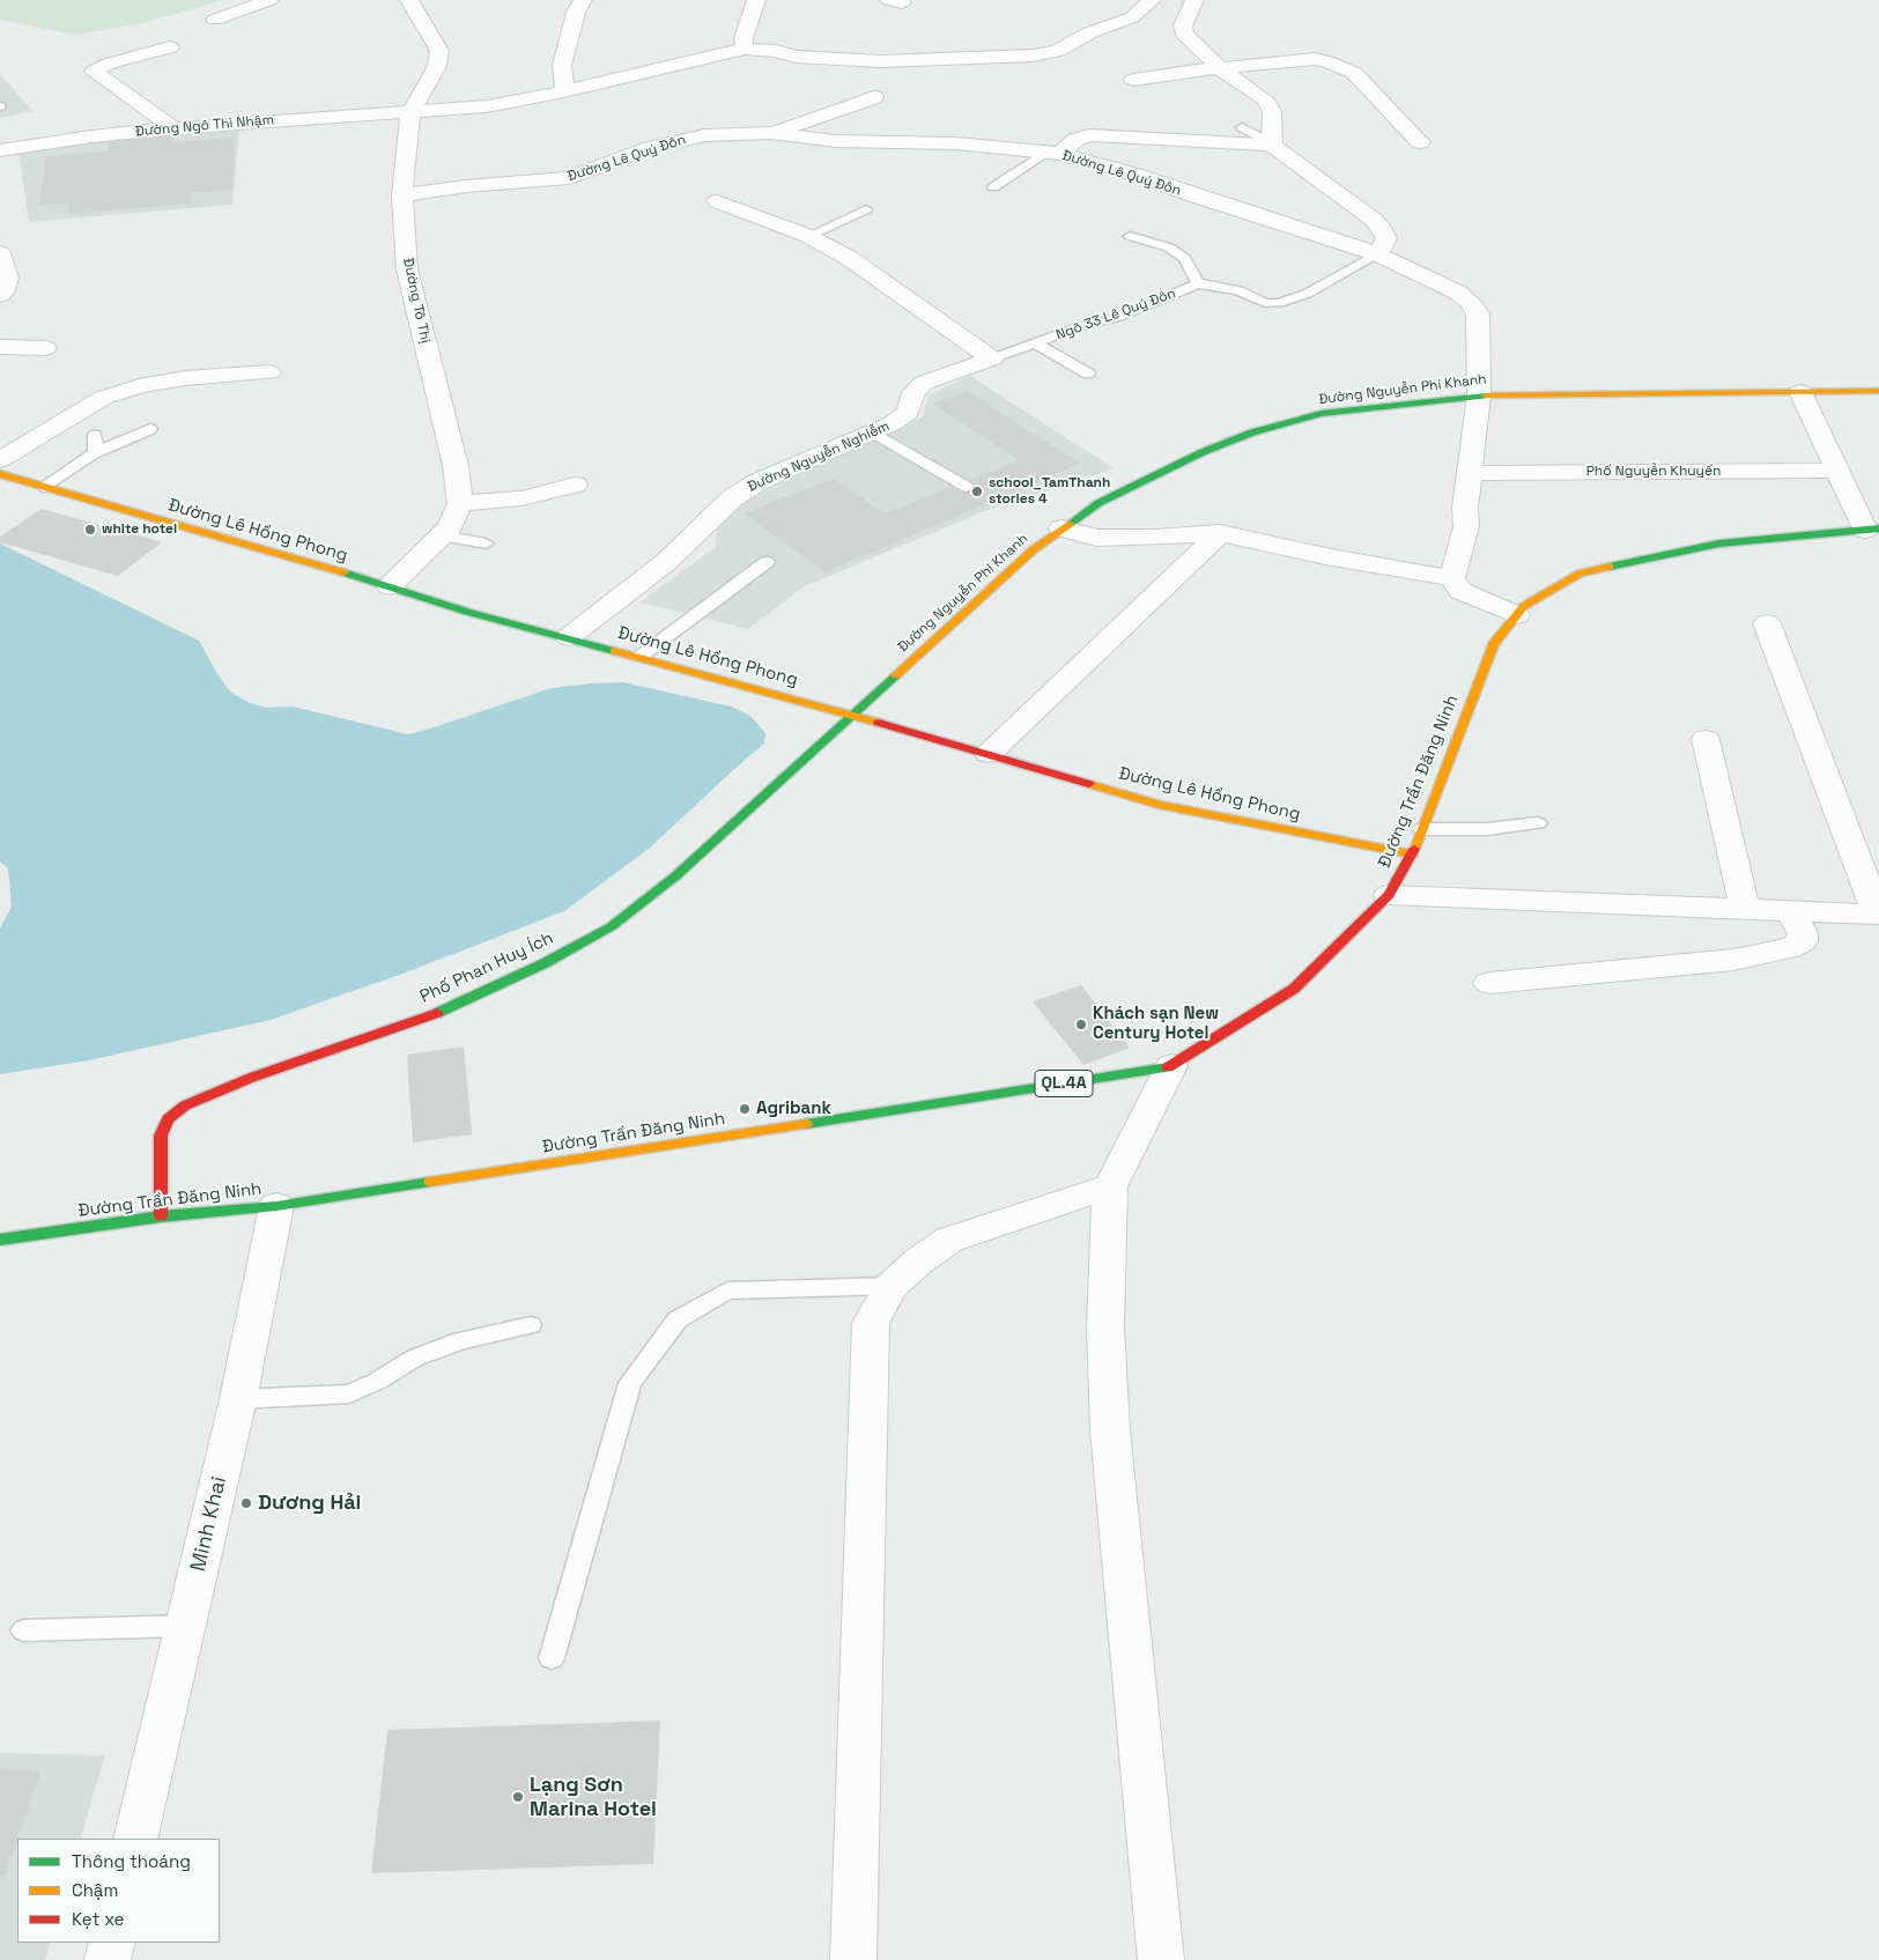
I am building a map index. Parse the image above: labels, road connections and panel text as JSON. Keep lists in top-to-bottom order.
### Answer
{
  "streets": {
    "street": [
      "Đường Ngô Thì Nhậm",
      "Đường Lê Quý Đôn",
      "Đường Tô Thị",
      "Đường Nguyễn Phi Khanh",
      "Đường Nguyễn Nghiễm",
      "Phố Nguyễn Khuyến",
      "Đường Lê Hồng Phong",
      "Đường Trần Đăng Ninh",
      "Phố Phan Huy Ích",
      "QL.4A",
      "Minh Khai"
    ],
    "lane": ["Ngõ 33 Lê Quý Đôn"]
  },
  "crossings": [
    ["Đường Ngô Thì Nhậm", "Đường Tô Thị"],
    ["Đường Lê Quý Đôn", "Đường Tô Thị"],
    ["Đường Lê Quý Đôn", "Ngõ 33 Lê Quý Đôn"],
    ["Đường Lê Quý Đôn", "Đường Nguyễn Phi Khanh"],
    ["Đường Lê Quý Đôn", "Phố Nguyễn Khuyến"],
    ["Ngõ 33 Lê Quý Đôn", "Đường Nguyễn Nghiễm"],
    ["Đường Nguyễn Phi Khanh", "Đường Lê Hồng Phong"],
    ["Đường Nguyễn Phi Khanh", "Phố Phan Huy Ích"],
    ["Đường Nguyễn Nghiễm", "Đường Lê Hồng Phong"],
    ["Đường Lê Hồng Phong", "Đường Trần Đăng Ninh"],
    ["Đường Lê Hồng Phong", "Phố Phan Huy Ích"],
    ["Đường Trần Đăng Ninh", "Phố Phan Huy Ích"],
    ["Đường Trần Đăng Ninh", "Minh Khai"]
  ],
  "places": [
    "school_TamThanh stories 4",
    "white hotel",
    "Khách sạn New Century Hotel",
    "Agribank",
    "Dương Hải",
    "Lạng Sơn Marina Hotel"
  ],
  "legend": ["Thông thoáng", "Chậm", "Kẹt xe"]
}
